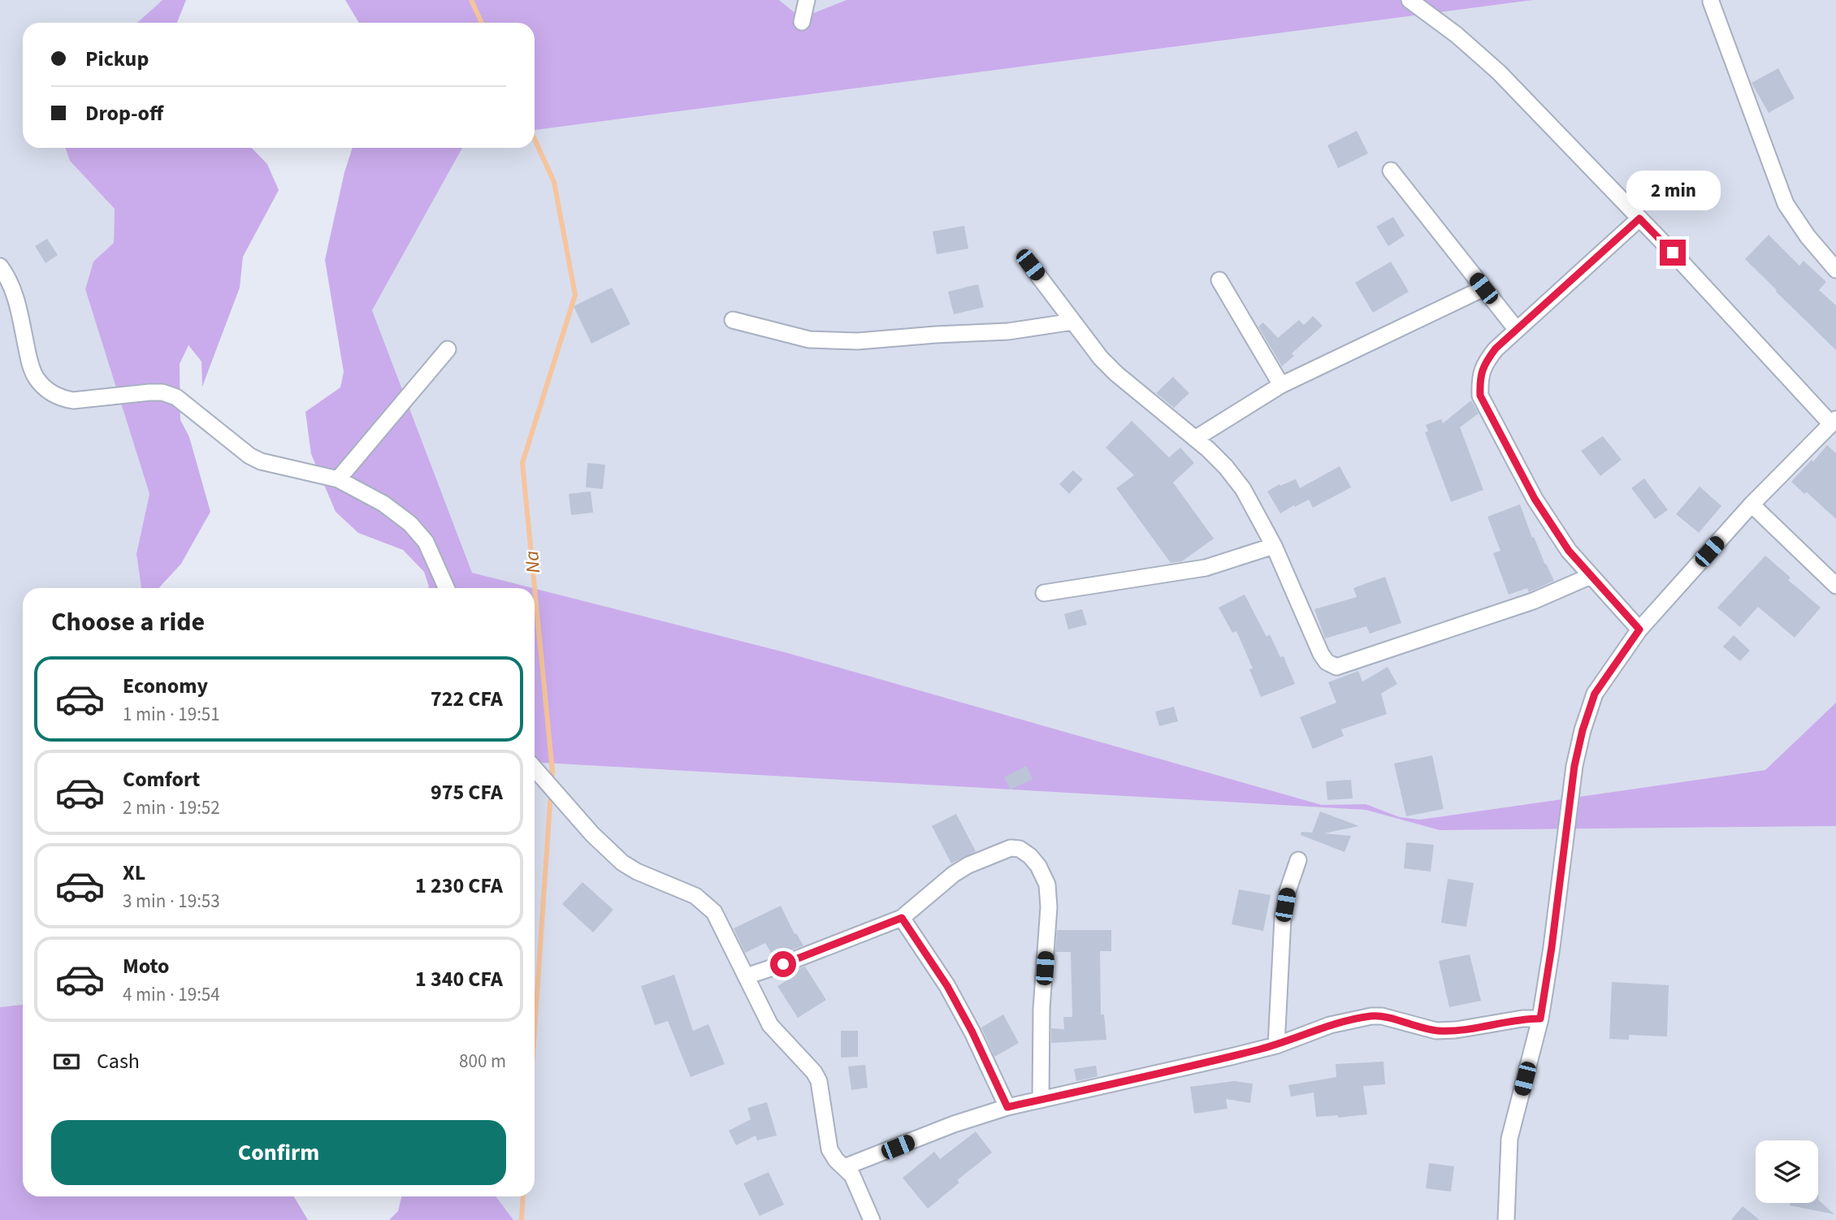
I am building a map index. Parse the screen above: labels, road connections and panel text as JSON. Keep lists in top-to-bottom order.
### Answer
{
  "water": ["Na"],
  "page": {
    "banner": ["Pickup", "Drop-off"],
    "bubble": "2 min",
    "heading": "Choose a ride",
    "list": [
      {
        "name": "Economy",
        "note": "1 min · 19:51",
        "value": "722 CFA"
      },
      {
        "name": "Comfort",
        "note": "2 min · 19:52",
        "value": "975 CFA"
      },
      {
        "name": "XL",
        "note": "3 min · 19:53",
        "value": "1 230 CFA"
      },
      {
        "name": "Moto",
        "note": "4 min · 19:54",
        "value": "1 340 CFA"
      }
    ],
    "pay": ["Cash", "800 m"],
    "buttons": "Confirm"
  }
}
